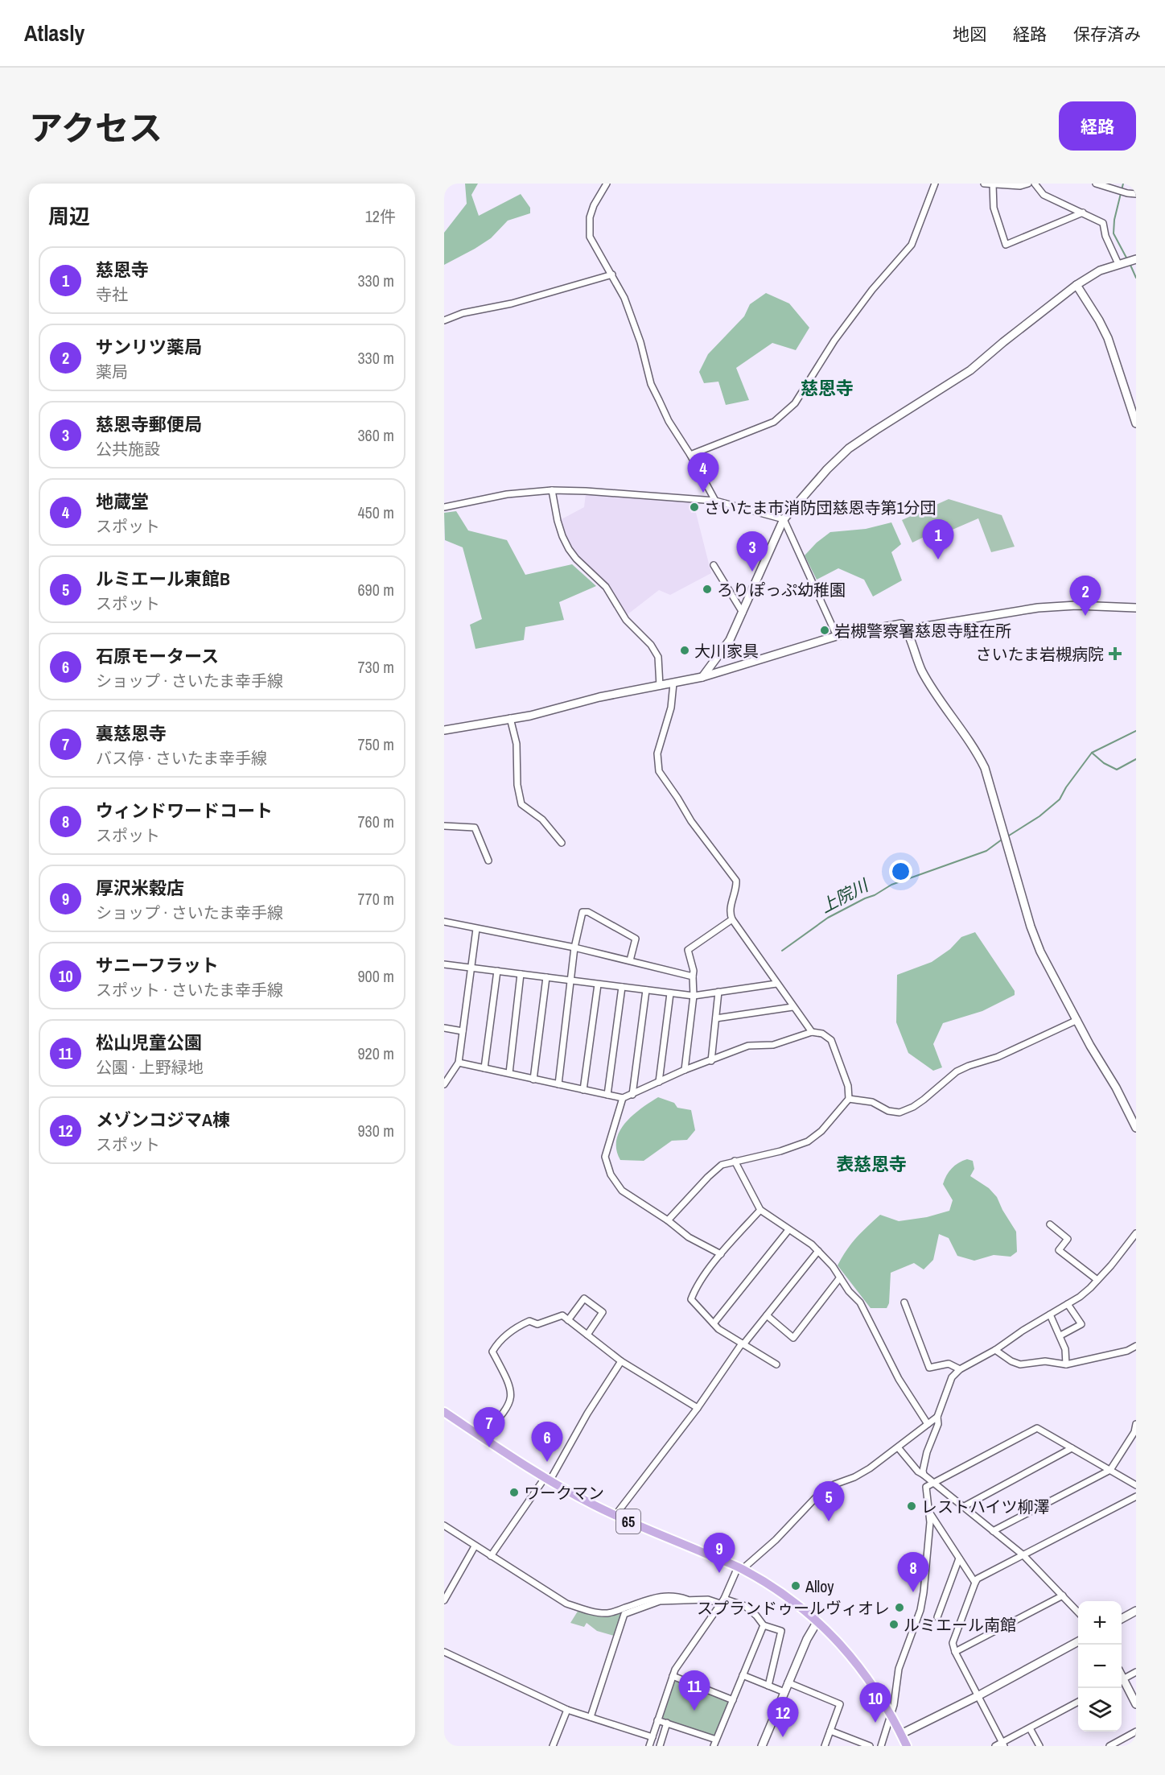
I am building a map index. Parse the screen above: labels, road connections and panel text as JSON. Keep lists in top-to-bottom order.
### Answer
{
  "streets": {
    "main road": ["65"]
  },
  "districts": ["慈恩寺", "表慈恩寺"],
  "water": ["上院川"],
  "places": {
    "other": [
      "さいたま市消防団慈恩寺第1分団",
      "ろりぽっぷ幼稚園",
      "岩槻警察署慈恩寺駐在所",
      "大川家具",
      "ワークマン",
      "レストハイツ柳澤",
      "Alloy",
      "スプランドゥールヴィオレ",
      "ルミエール南館"
    ],
    "health": ["さいたま岩槻病院"]
  },
  "page": {
    "header": "Atlasly",
    "nav": ["地図", "経路", "保存済み"],
    "title": "アクセス",
    "buttons": "経路",
    "heading": ["周辺", "12件"],
    "list": [
      {
        "mark": "1",
        "name": "慈恩寺",
        "note": "寺社",
        "value": "330 m"
      },
      {
        "mark": "2",
        "name": "サンリツ薬局",
        "note": "薬局",
        "value": "330 m"
      },
      {
        "mark": "3",
        "name": "慈恩寺郵便局",
        "note": "公共施設",
        "value": "360 m"
      },
      {
        "mark": "4",
        "name": "地蔵堂",
        "note": "スポット",
        "value": "450 m"
      },
      {
        "mark": "5",
        "name": "ルミエール東館B",
        "note": "スポット",
        "value": "690 m"
      },
      {
        "mark": "6",
        "name": "石原モータース",
        "note": "ショップ · さいたま幸手線",
        "value": "730 m"
      },
      {
        "mark": "7",
        "name": "裏慈恩寺",
        "note": "バス停 · さいたま幸手線",
        "value": "750 m"
      },
      {
        "mark": "8",
        "name": "ウィンドワードコート",
        "note": "スポット",
        "value": "760 m"
      },
      {
        "mark": "9",
        "name": "厚沢米穀店",
        "note": "ショップ · さいたま幸手線",
        "value": "770 m"
      },
      {
        "mark": "10",
        "name": "サニーフラット",
        "note": "スポット · さいたま幸手線",
        "value": "900 m"
      },
      {
        "mark": "11",
        "name": "松山児童公園",
        "note": "公園 · 上野緑地",
        "value": "920 m"
      },
      {
        "mark": "12",
        "name": "メゾンコジマA棟",
        "note": "スポット",
        "value": "930 m"
      }
    ],
    "pins": [
      "4",
      "1",
      "3",
      "2",
      "7",
      "6",
      "5",
      "9",
      "8",
      "11",
      "10",
      "12"
    ],
    "map_buttons": ["+", "−"]
  }
}
